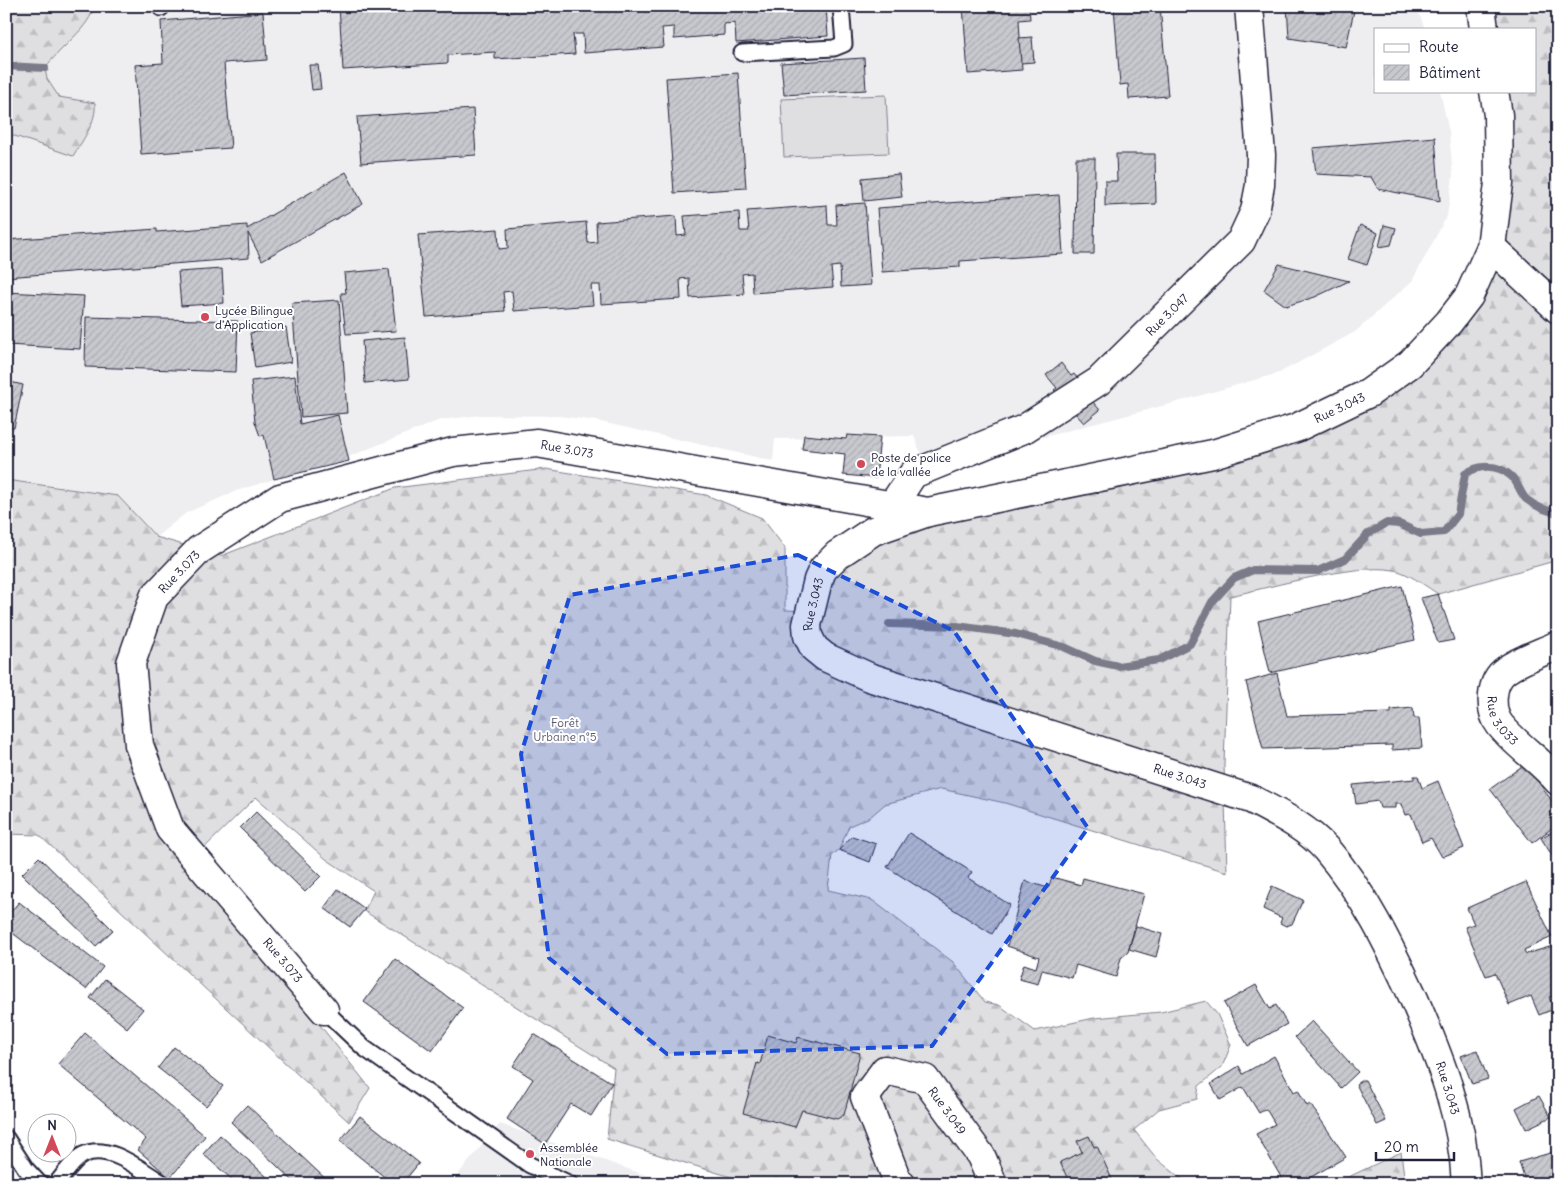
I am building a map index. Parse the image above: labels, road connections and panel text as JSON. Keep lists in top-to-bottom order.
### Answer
{
  "streets": {
    "street": [
      "Rue 3.047",
      "Rue 3.043",
      "Rue 3.073",
      "Rue 3.033",
      "Rue 3.049"
    ]
  },
  "crossings": [
    ["Rue 3.047", "Rue 3.073"],
    ["Rue 3.043", "Rue 3.073"]
  ],
  "parks": ["Forêt Urbaine n°5"],
  "places": ["Lycée Bilingue d'Application", "Poste de police de la vallée", "Assemblée Nationale"],
  "legend": ["Route", "Bâtiment"],
  "scale_bar": "20 m",
  "north": "top"
}
